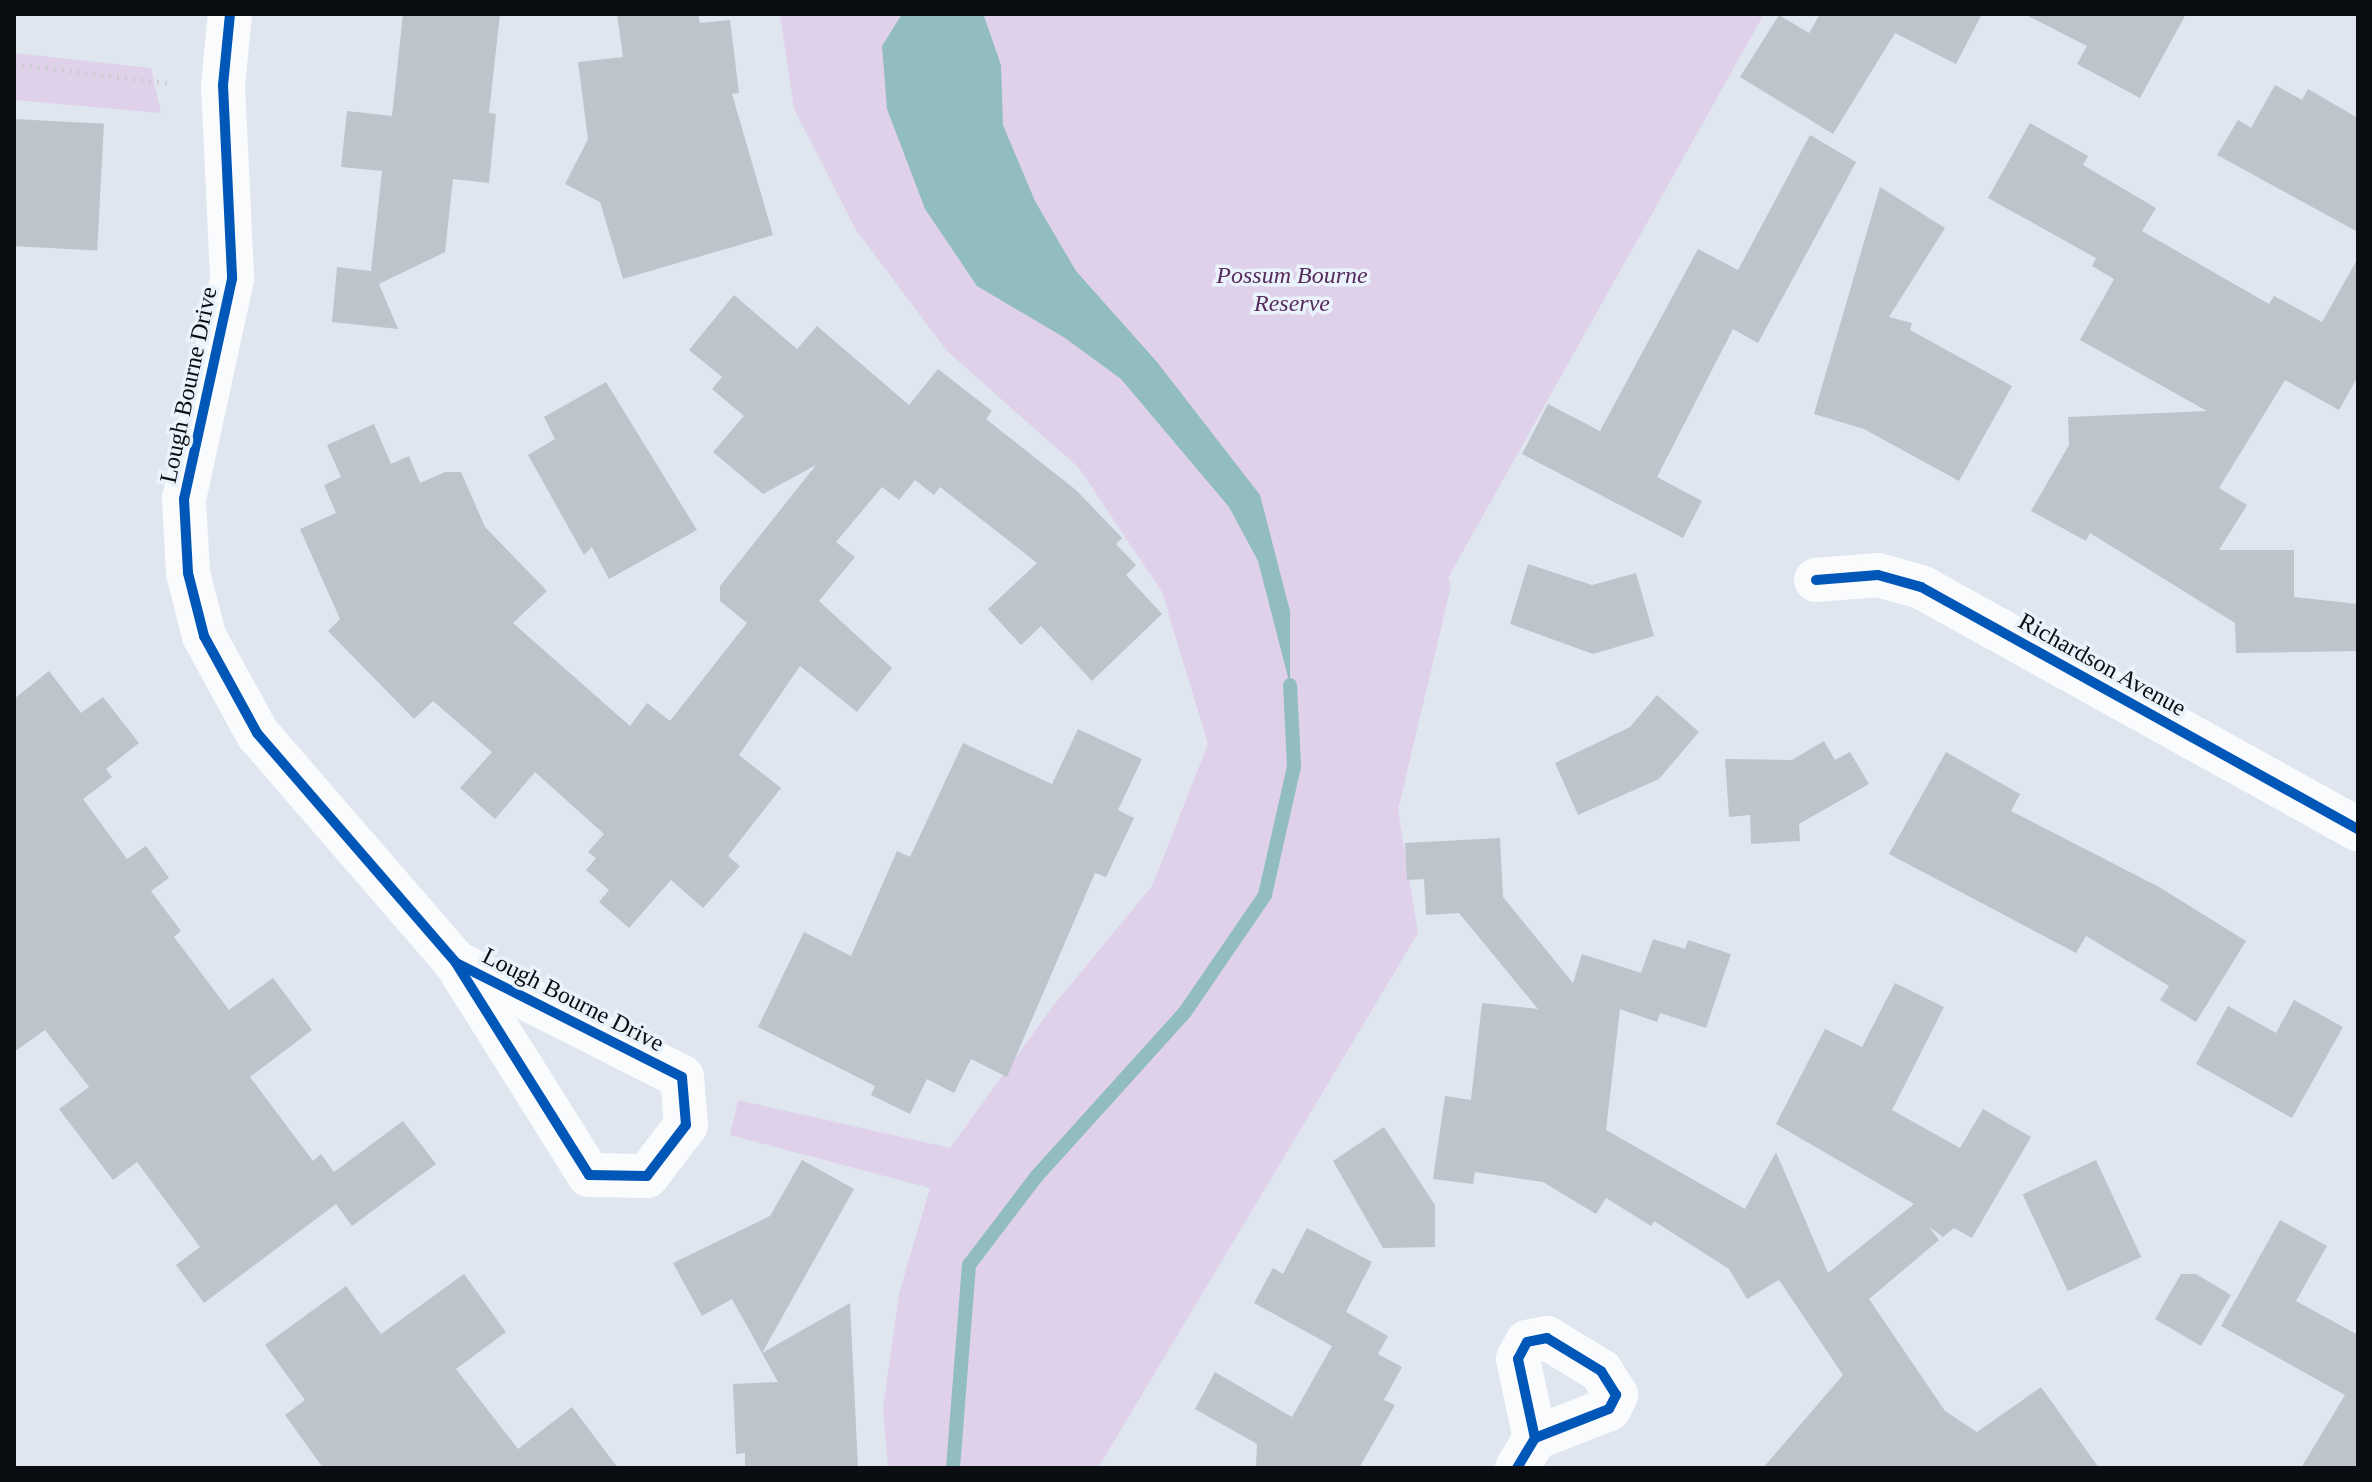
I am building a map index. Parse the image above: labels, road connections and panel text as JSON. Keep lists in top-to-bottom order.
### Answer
{
  "streets": {
    "street": ["Lough Bourne Drive", "Richardson Avenue"]
  },
  "parks": ["Possum Bourne Reserve"]
}
